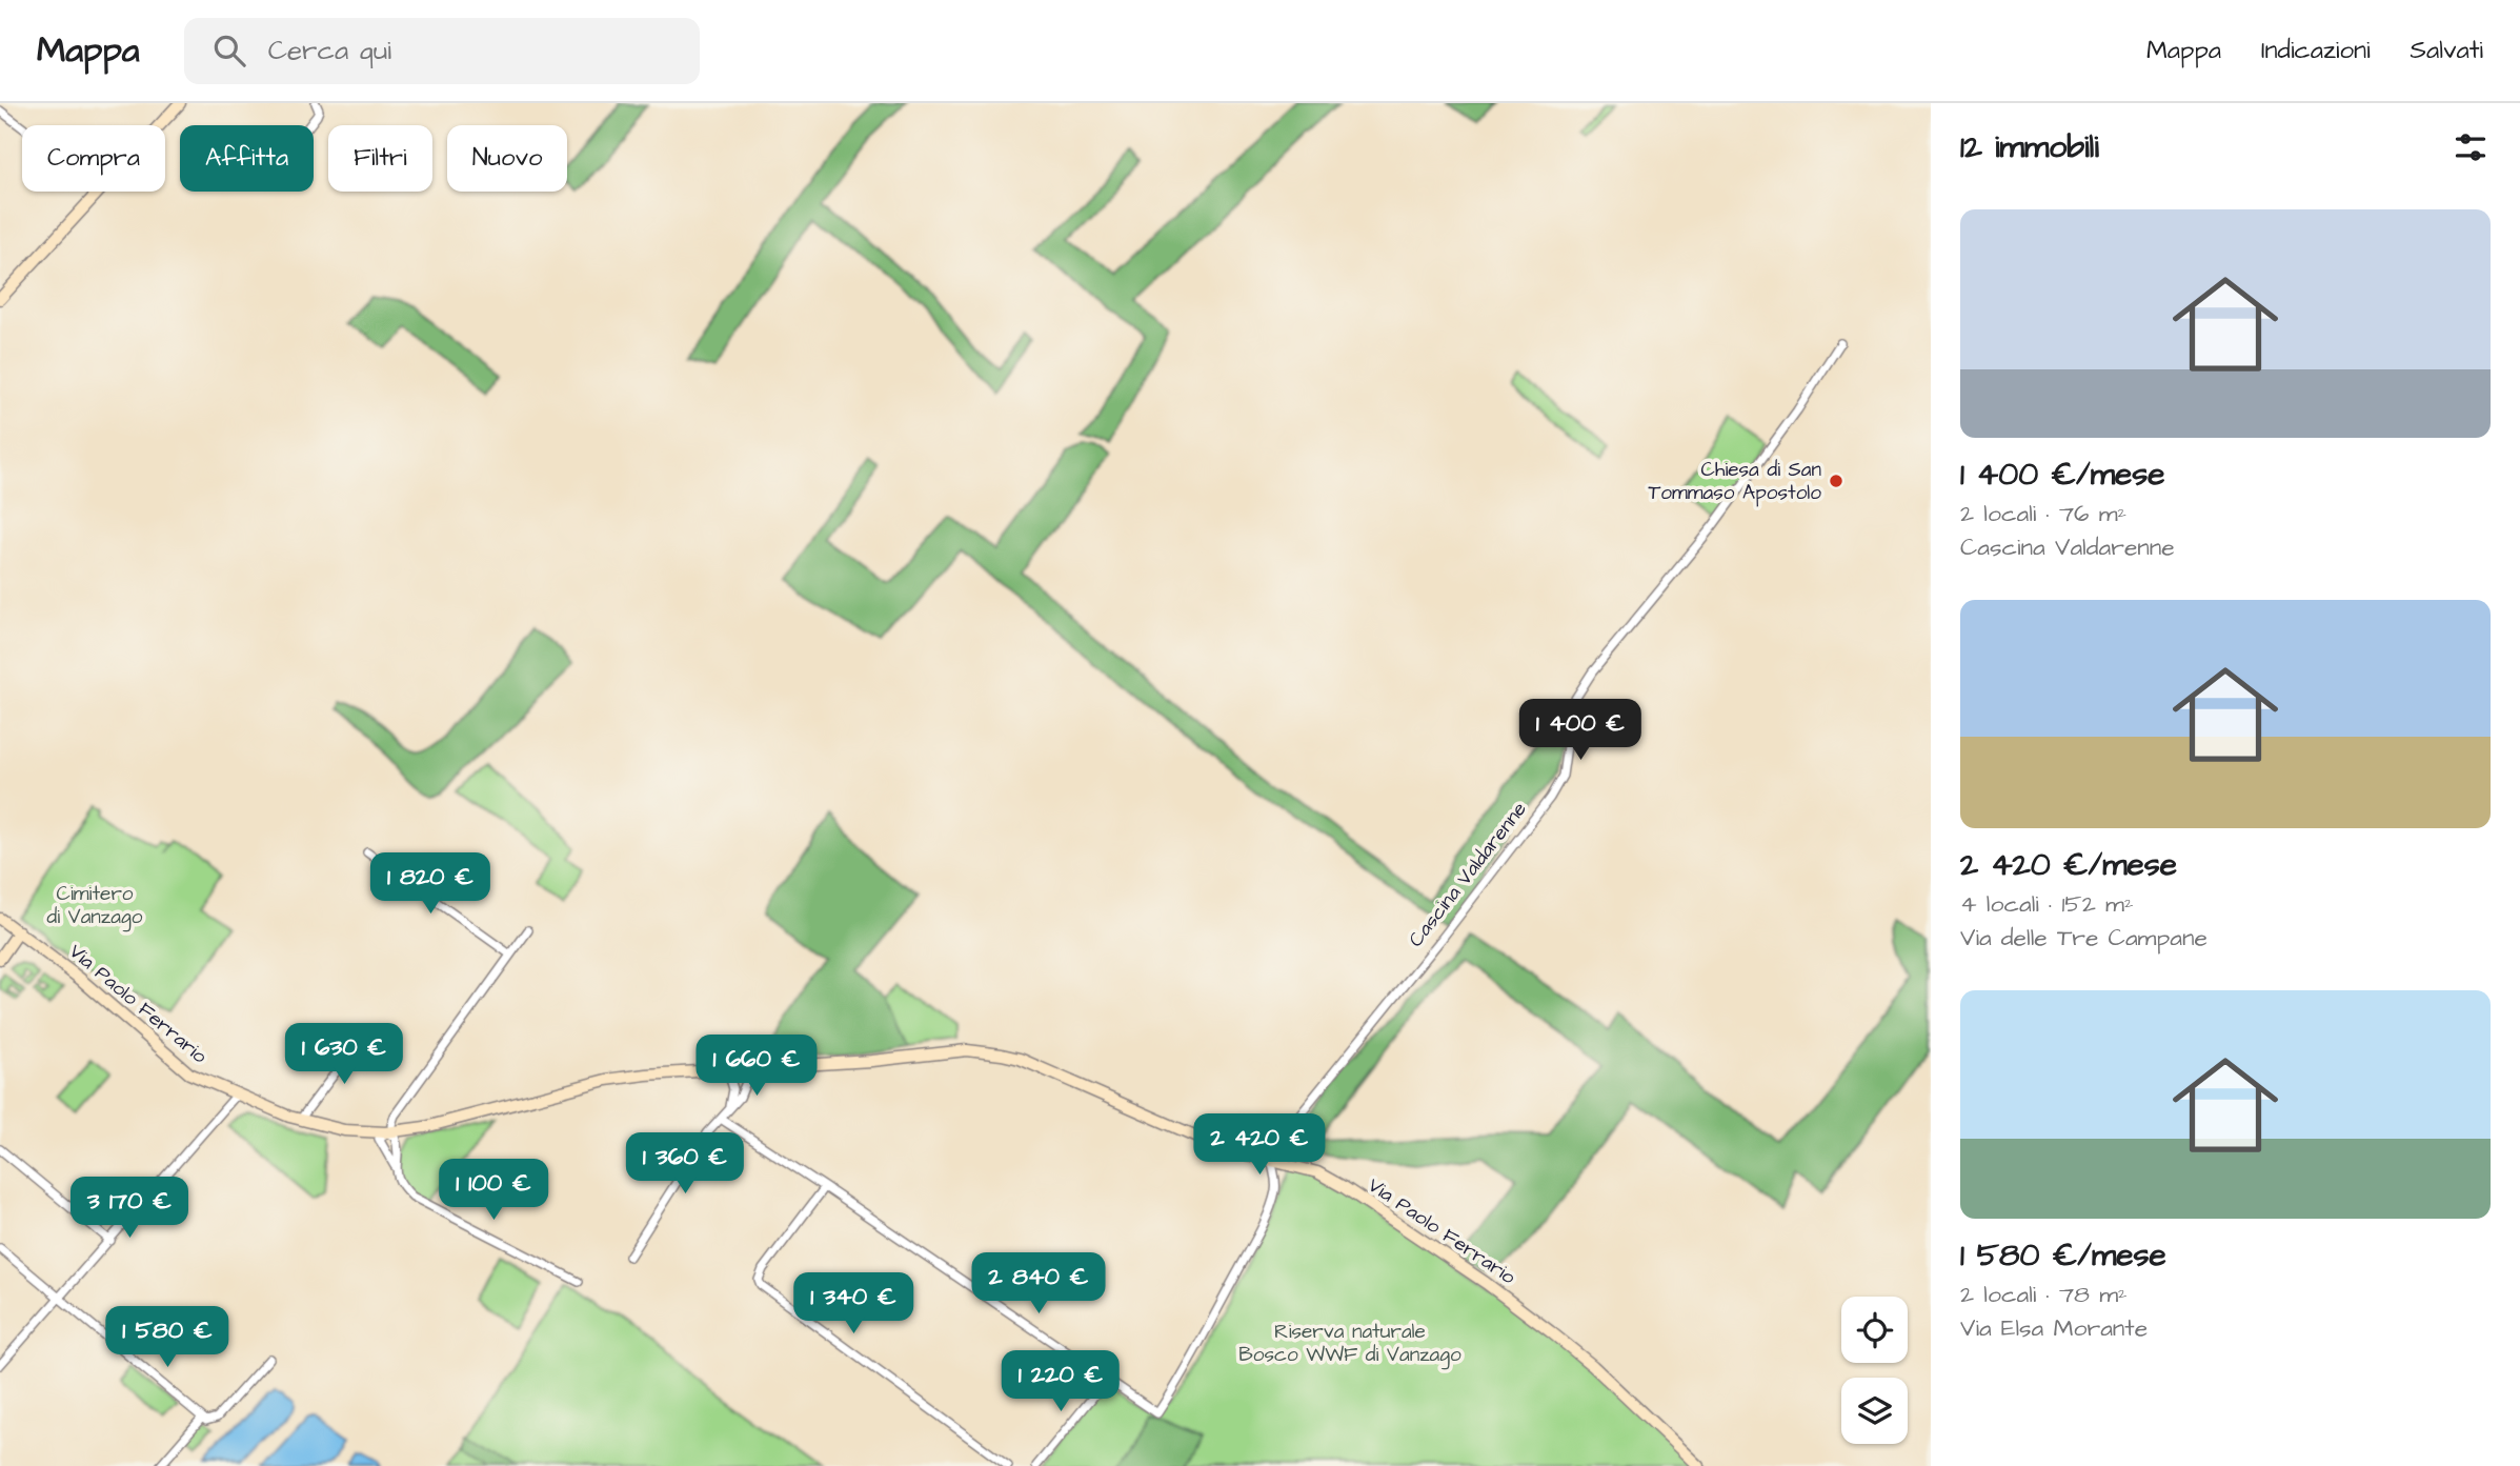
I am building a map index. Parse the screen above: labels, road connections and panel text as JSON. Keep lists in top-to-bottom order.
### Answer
{
  "streets": {
    "street": ["Cascina Valdarenne", "Via Paolo Ferrario"]
  },
  "crossings": [
    ["Cascina Valdarenne", "Via Paolo Ferrario"]
  ],
  "parks": ["Cimitero di Vanzago", "Riserva naturale Bosco WWF di Vanzago"],
  "places": ["Chiesa di San Tommaso Apostolo"],
  "page": {
    "header": "Mappa",
    "search": "Cerca qui",
    "nav": ["Mappa", "Indicazioni", "Salvati"],
    "heading": "12 immobili",
    "chip": [
      "Compra",
      "Affitta",
      "Filtri",
      "Nuovo"
    ],
    "list": [
      {
        "name": "1 400 €/mese",
        "note": "2 locali · 76 m² · Cascina Valdarenne"
      },
      {
        "name": "2 420 €/mese",
        "note": "4 locali · 152 m² · Via delle Tre Campane"
      },
      {
        "name": "1 580 €/mese",
        "note": "2 locali · 78 m² · Via Elsa Morante"
      }
    ],
    "price": [
      "1 400 €",
      "1 820 €",
      "1 630 €",
      "1 660 €",
      "2 420 €",
      "1 360 €",
      "1 100 €",
      "3 170 €",
      "2 840 €",
      "1 340 €",
      "1 580 €",
      "1 220 €"
    ]
  }
}
